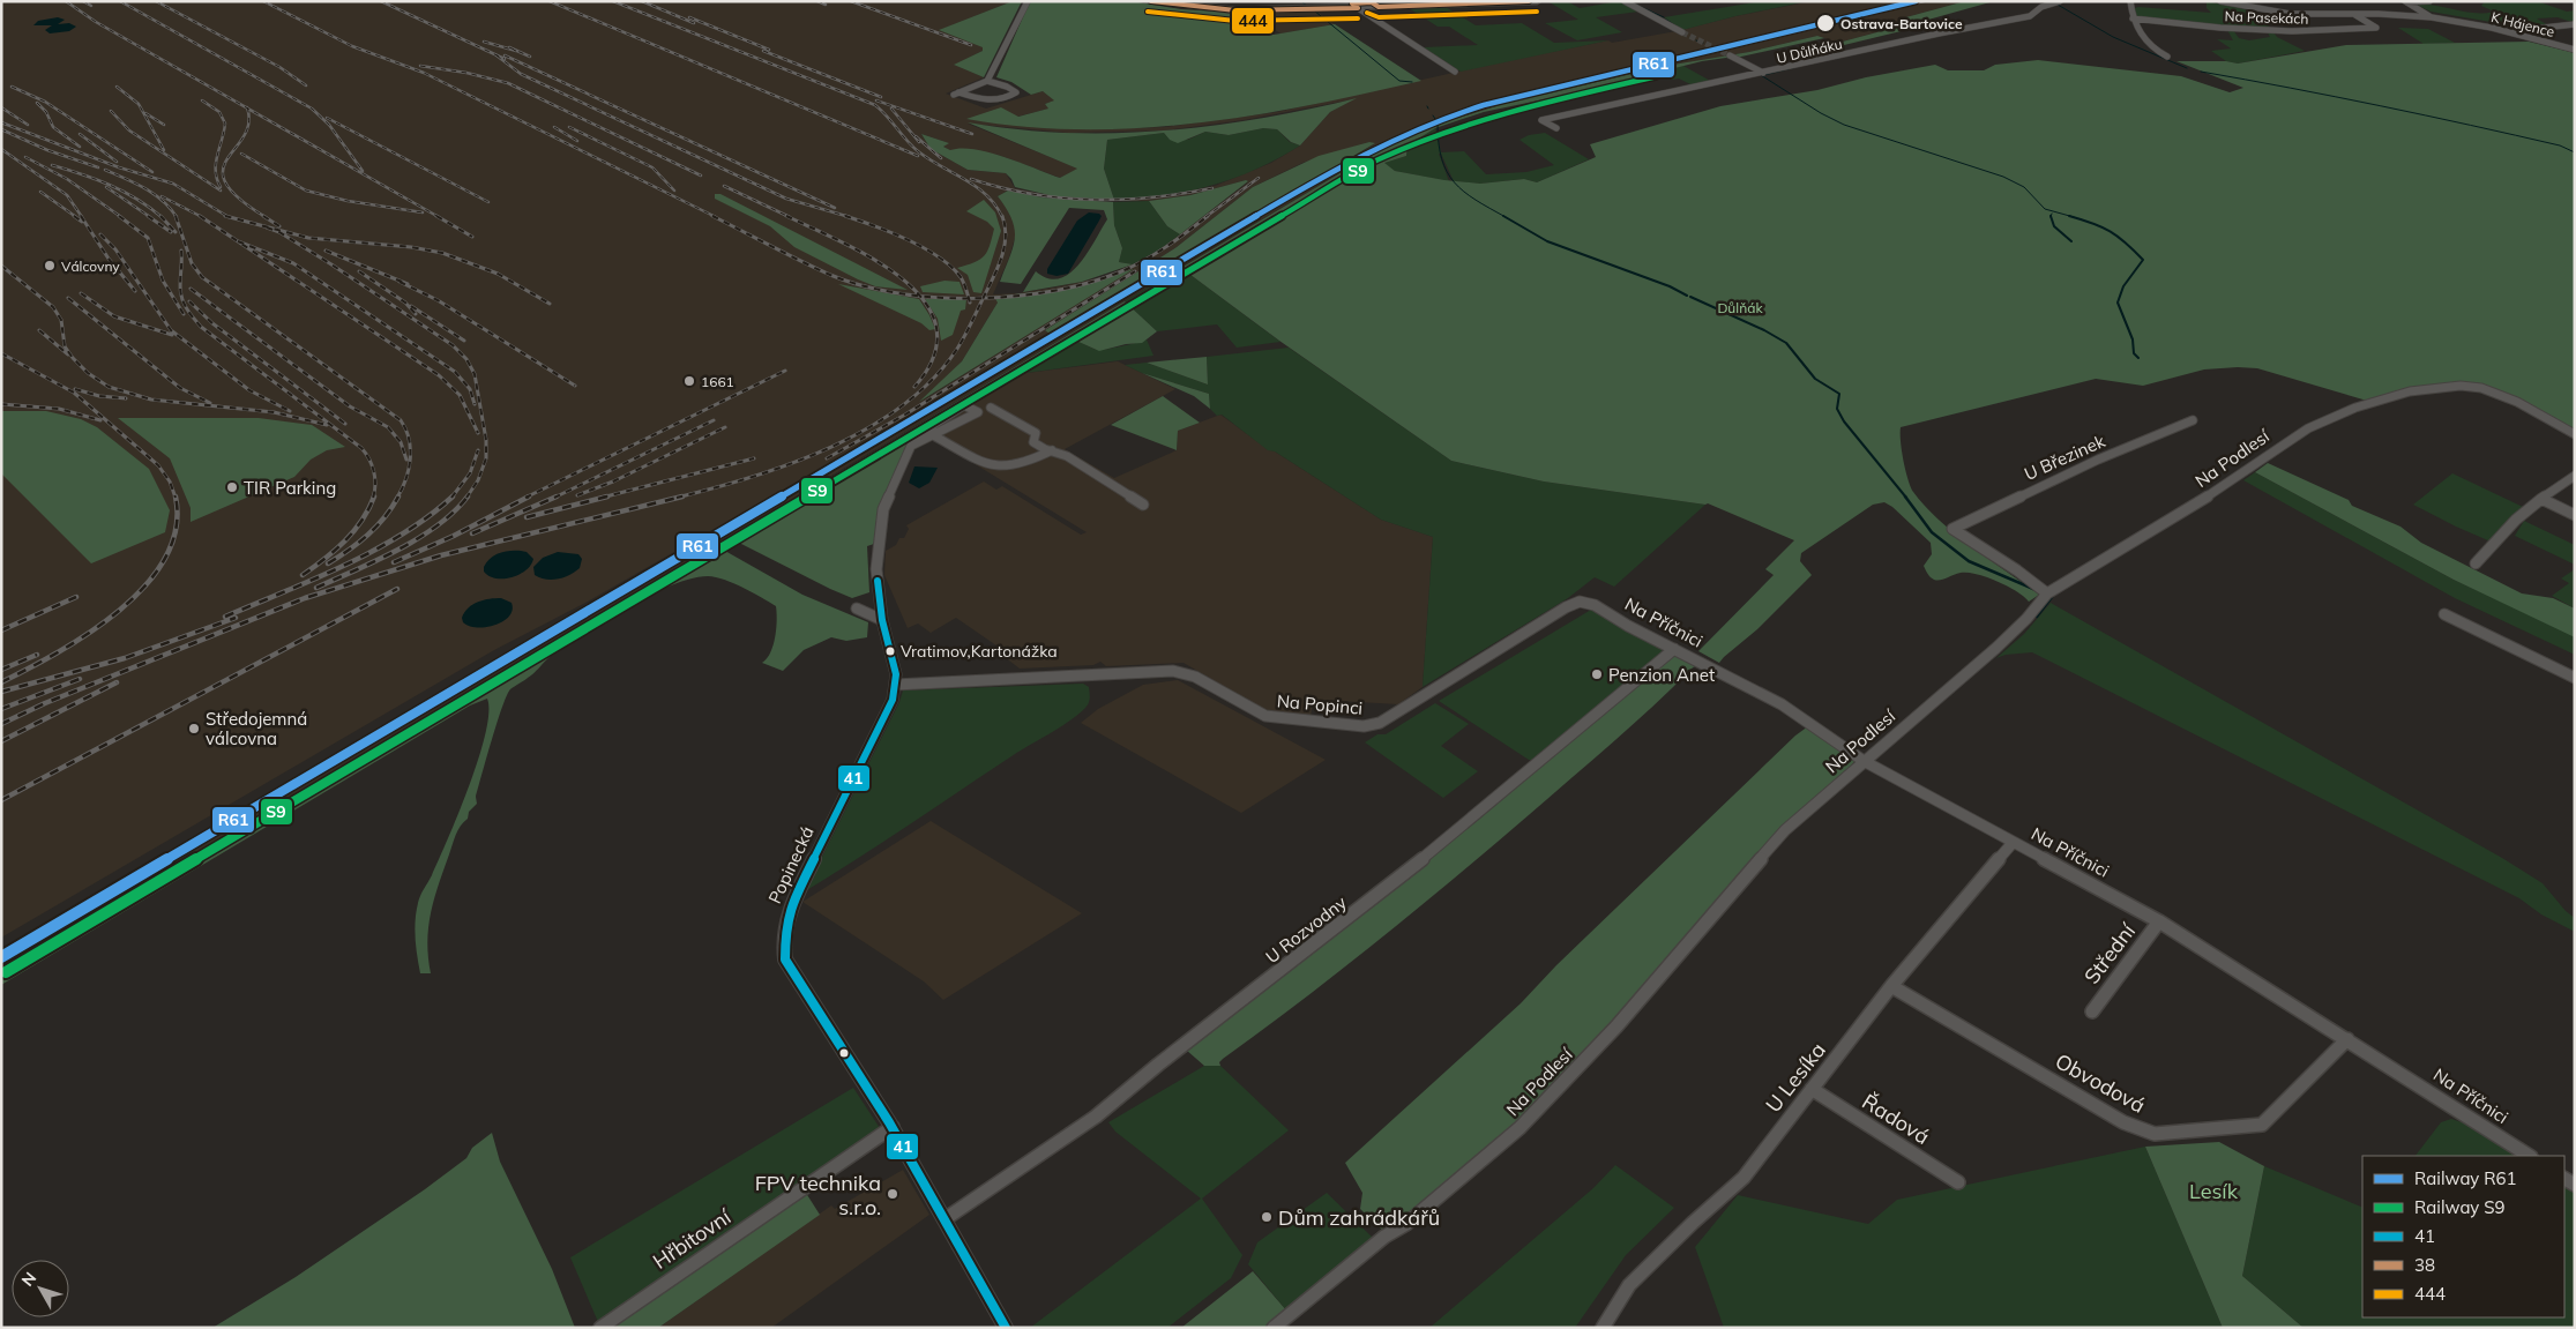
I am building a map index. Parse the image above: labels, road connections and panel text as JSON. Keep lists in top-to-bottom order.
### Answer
{
  "streets": {
    "street": [
      "Na Pasekách",
      "K Hájence",
      "U Důlňáku",
      "U Březinek",
      "Na Podlesí",
      "Na Příčnici",
      "Na Popinci",
      "Popinecká",
      "U Rozvodny",
      "Střední",
      "U Lesíka",
      "Obvodová",
      "Řadová",
      "Hřbitovní"
    ]
  },
  "crossings": [
    ["Na Pasekách", "K Hájence"],
    ["U Březinek", "Na Podlesí"],
    ["Na Podlesí", "Na Příčnici"],
    ["Na Příčnici", "Na Popinci"],
    ["Na Příčnici", "U Rozvodny"],
    ["Na Příčnici", "Střední"],
    ["Na Příčnici", "U Lesíka"],
    ["Na Příčnici", "Obvodová"],
    ["Na Popinci", "Popinecká"],
    ["Popinecká", "U Rozvodny"],
    ["Popinecká", "Hřbitovní"],
    ["U Lesíka", "Obvodová"],
    ["U Lesíka", "Řadová"]
  ],
  "parks": ["Důlňák", "Lesík"],
  "places": [
    "Ostrava-Bartovice",
    "Válcovny",
    "1661",
    "TIR Parking",
    "Vratimov,Kartonážka",
    "Penzion Anet",
    "Středojemná válcovna",
    "FPV technika s.r.o.",
    "Dům zahrádkářů"
  ],
  "lines": [
    "rail line R61",
    "transit line 38",
    "transit line 444",
    "rail line S9",
    "transit line 41"
  ],
  "legend": [
    "Railway R61",
    "Railway S9",
    "41",
    "38",
    "444"
  ],
  "north": "top left"
}
